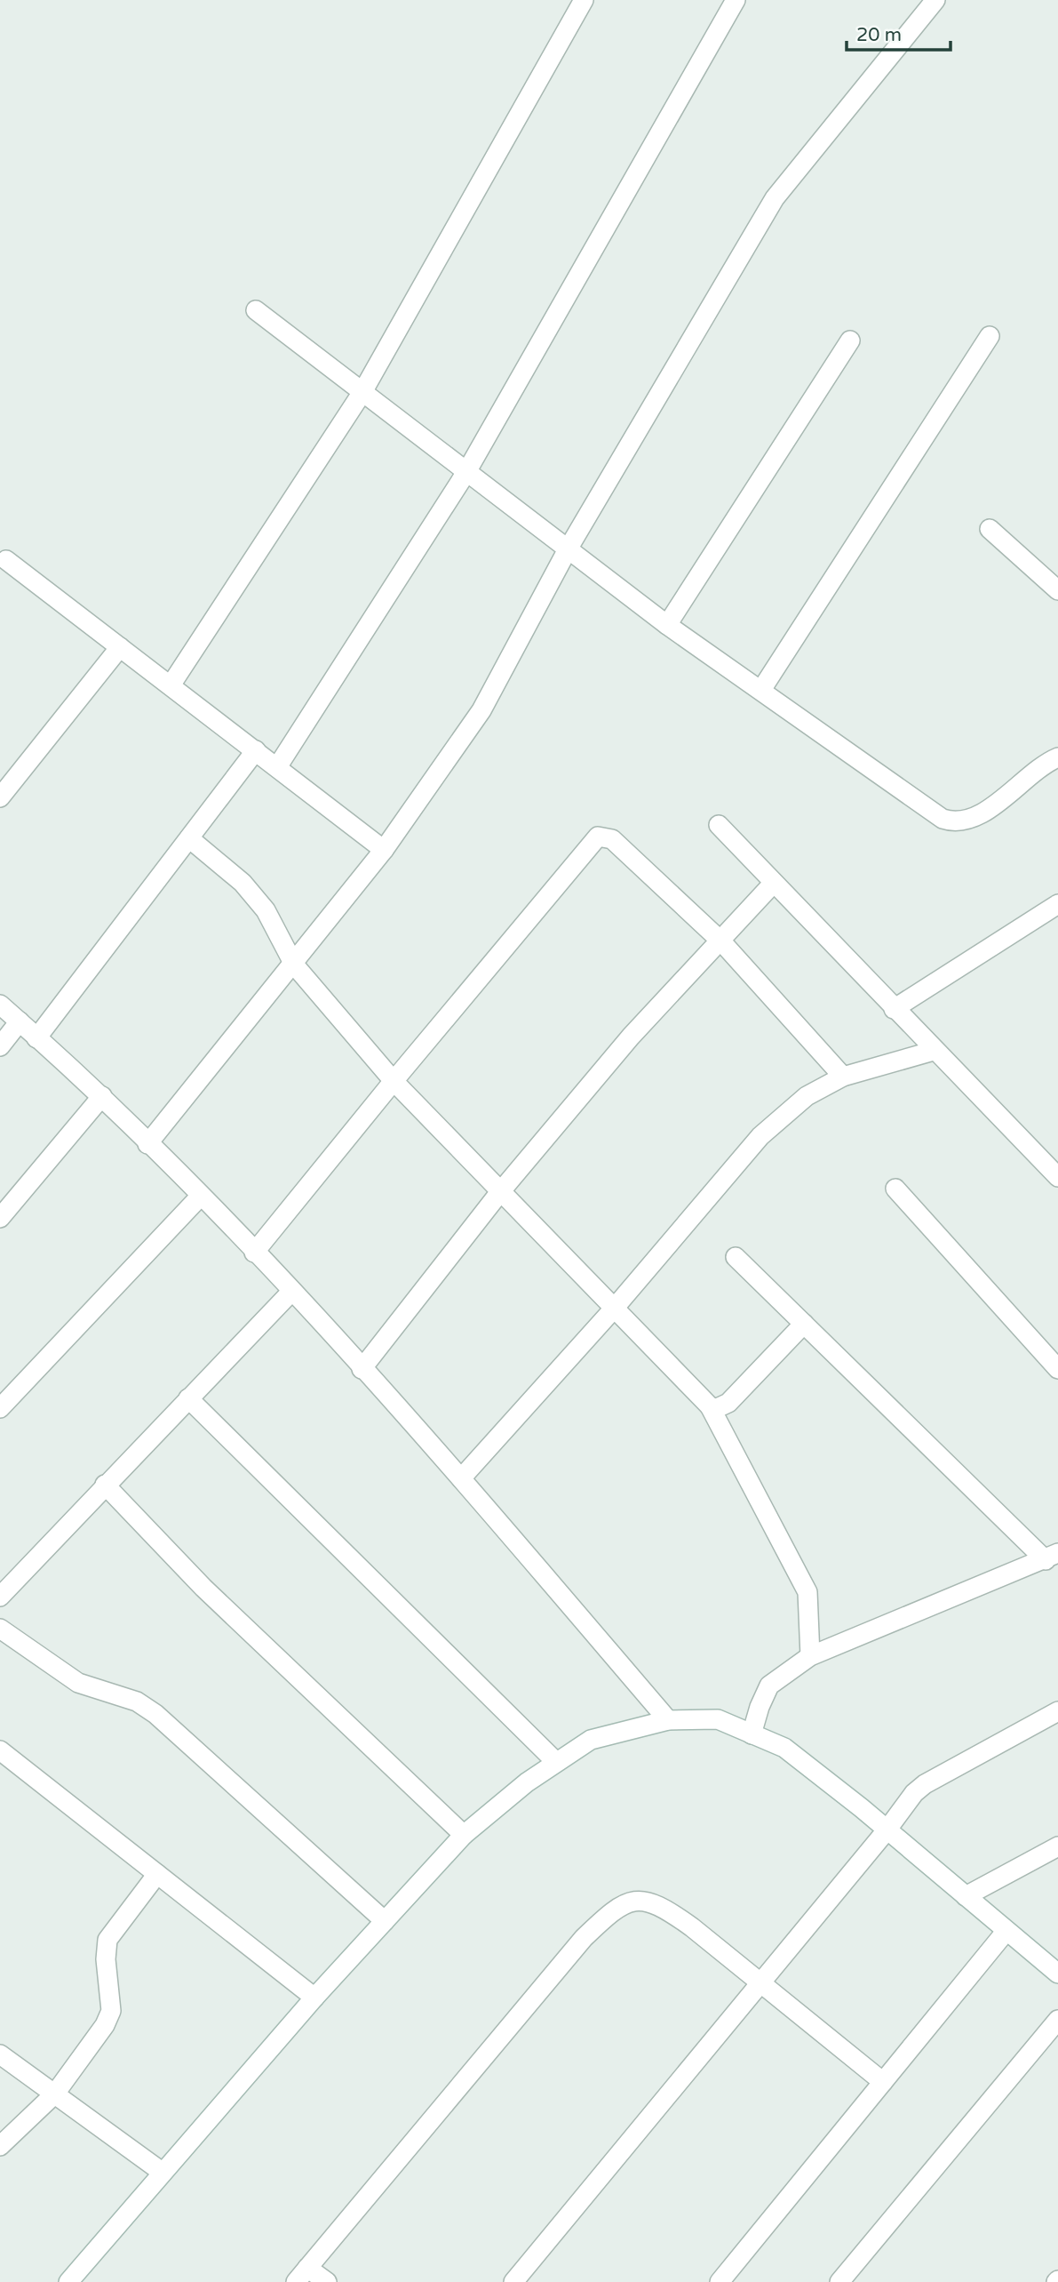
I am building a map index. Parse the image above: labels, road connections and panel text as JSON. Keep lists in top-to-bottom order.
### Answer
{
  "scale_bar": "20 m"
}
